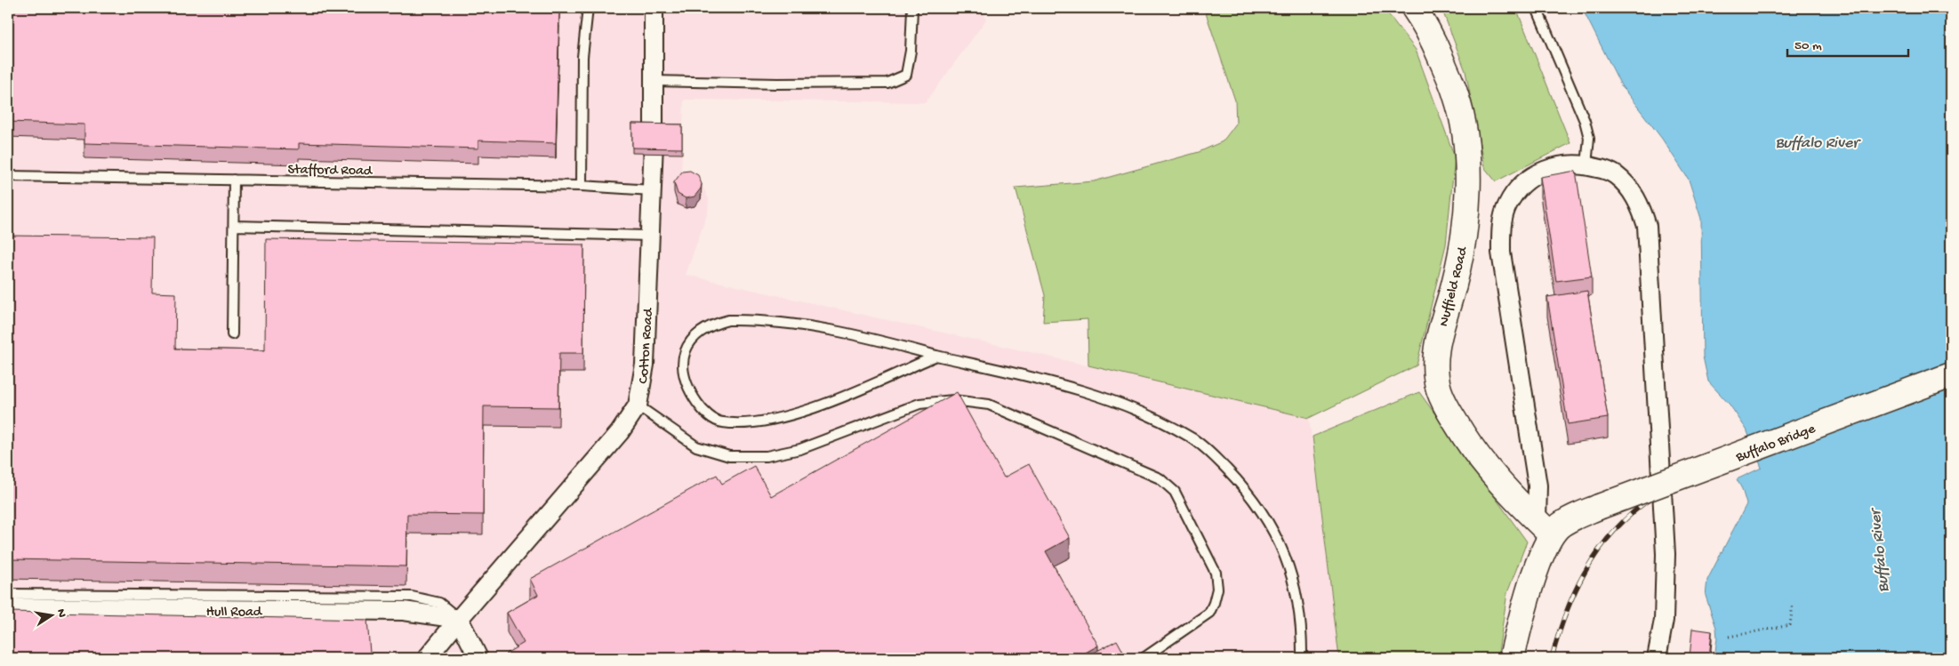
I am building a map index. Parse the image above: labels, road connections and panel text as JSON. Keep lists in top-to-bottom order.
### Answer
{
  "streets": {
    "street": [
      "Nuffield Road",
      "Cotton Road",
      "Buffalo Bridge",
      "Hull Road"
    ],
    "lane": ["Stafford Road"]
  },
  "crossings": [
    ["Stafford Road", "Cotton Road"],
    ["Nuffield Road", "Buffalo Bridge"],
    ["Cotton Road", "Hull Road"]
  ],
  "water": ["Buffalo River"],
  "scale_bar": "50 m",
  "north": "right"
}
